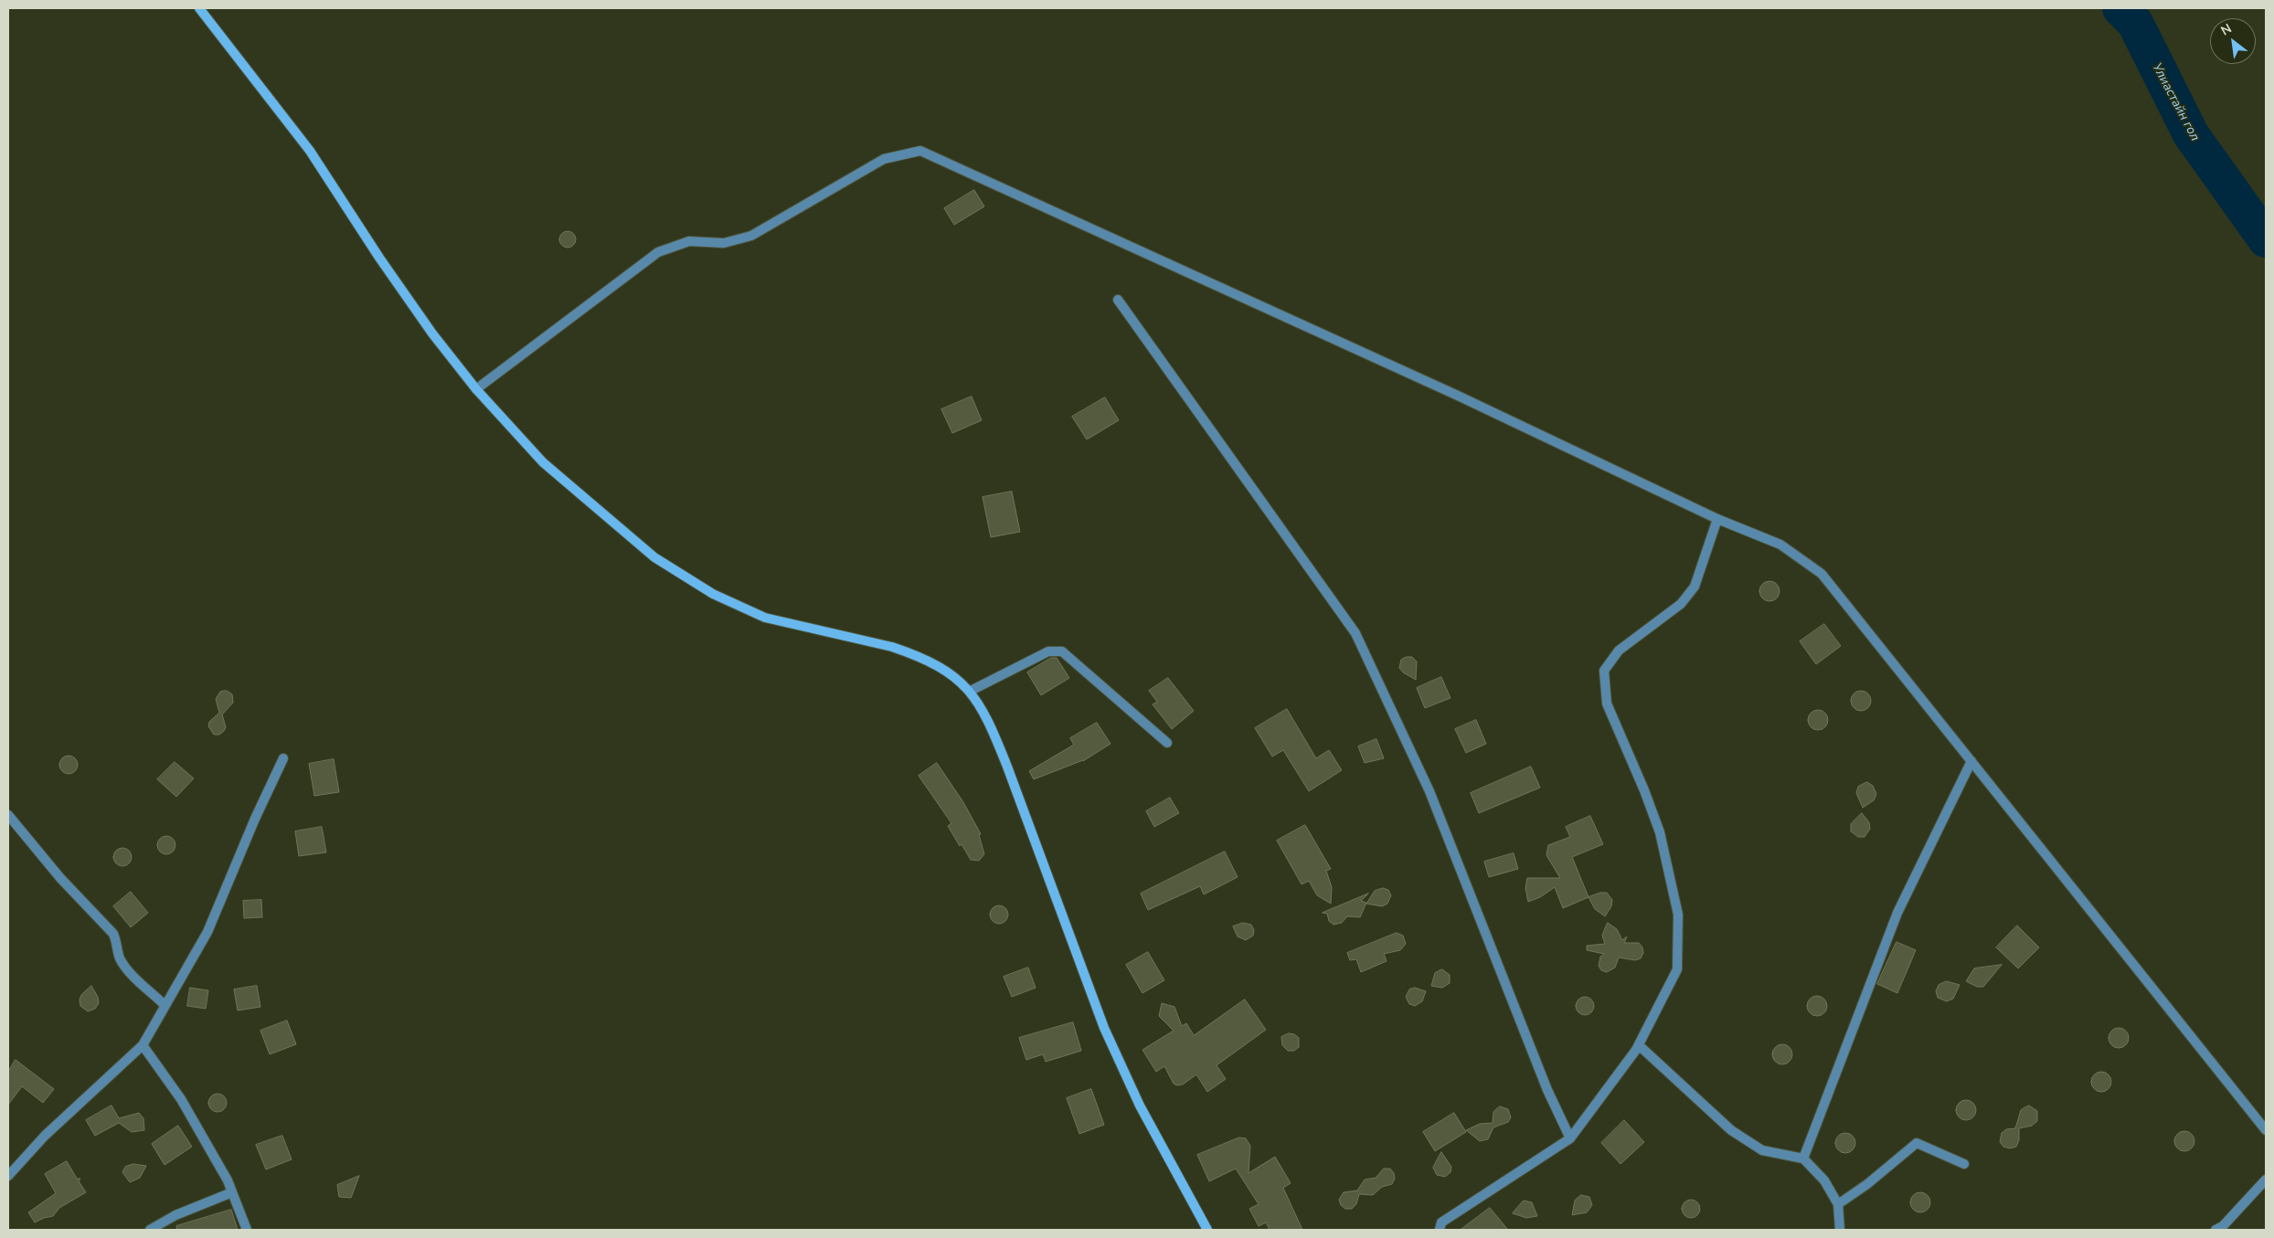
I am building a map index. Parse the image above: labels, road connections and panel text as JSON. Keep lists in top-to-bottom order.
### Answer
{
  "water": ["Улиастайн гол"],
  "north": "top left"
}
